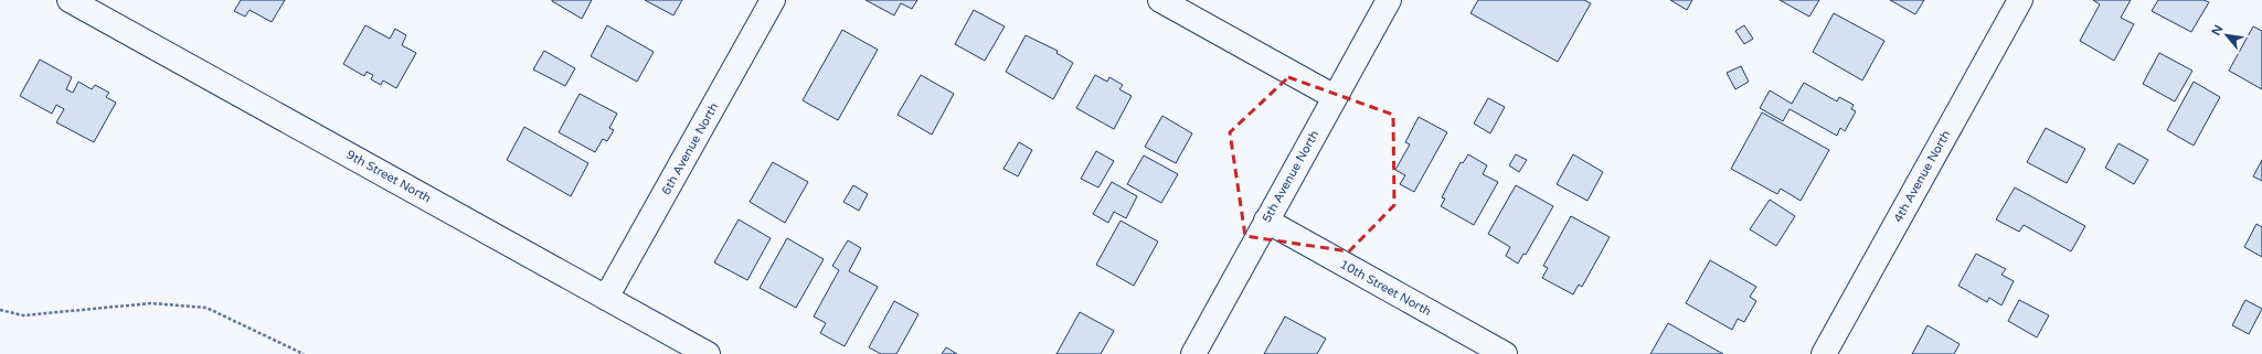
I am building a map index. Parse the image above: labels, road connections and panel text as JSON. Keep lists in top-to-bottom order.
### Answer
{
  "streets": {
    "street": [
      "6th Avenue North",
      "9th Street North",
      "5th Avenue North",
      "4th Avenue North",
      "10th Street North"
    ]
  },
  "crossings": [
    ["6th Avenue North", "9th Street North"],
    ["5th Avenue North", "10th Street North"]
  ],
  "north": "top left"
}
